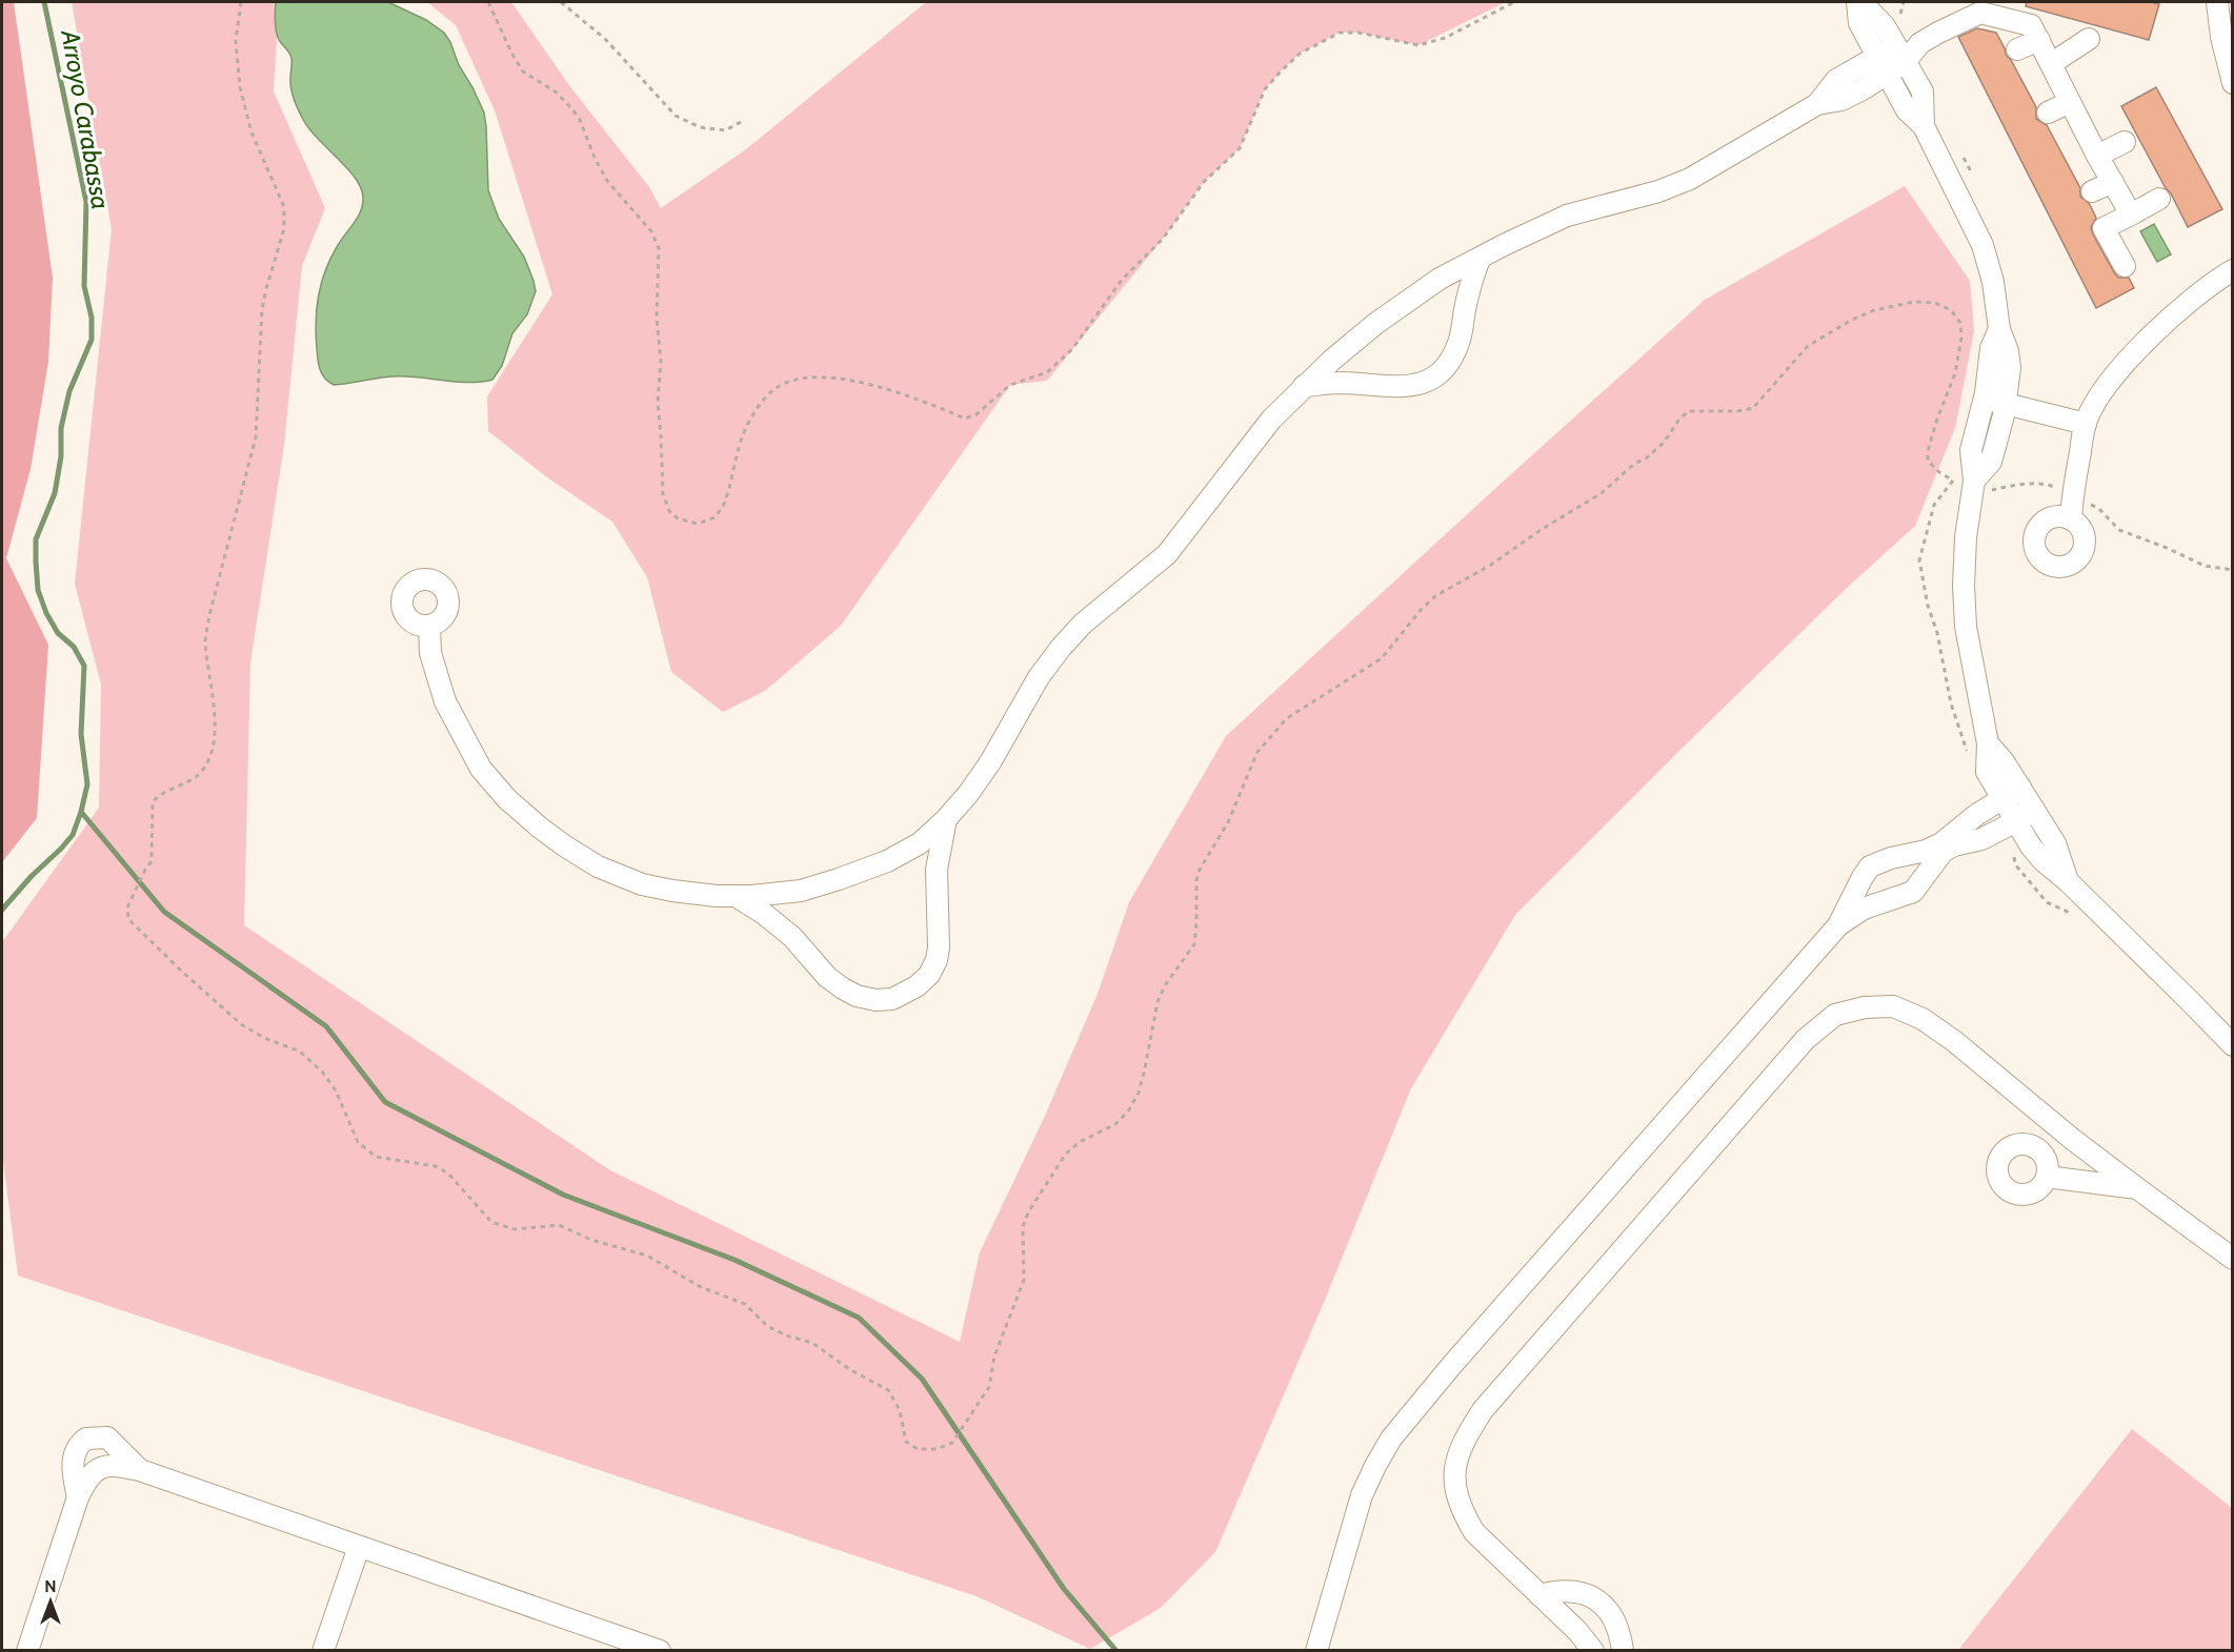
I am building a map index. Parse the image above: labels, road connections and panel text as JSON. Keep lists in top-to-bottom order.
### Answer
{
  "water": ["Arroyo Carabassa"],
  "north": "top"
}
